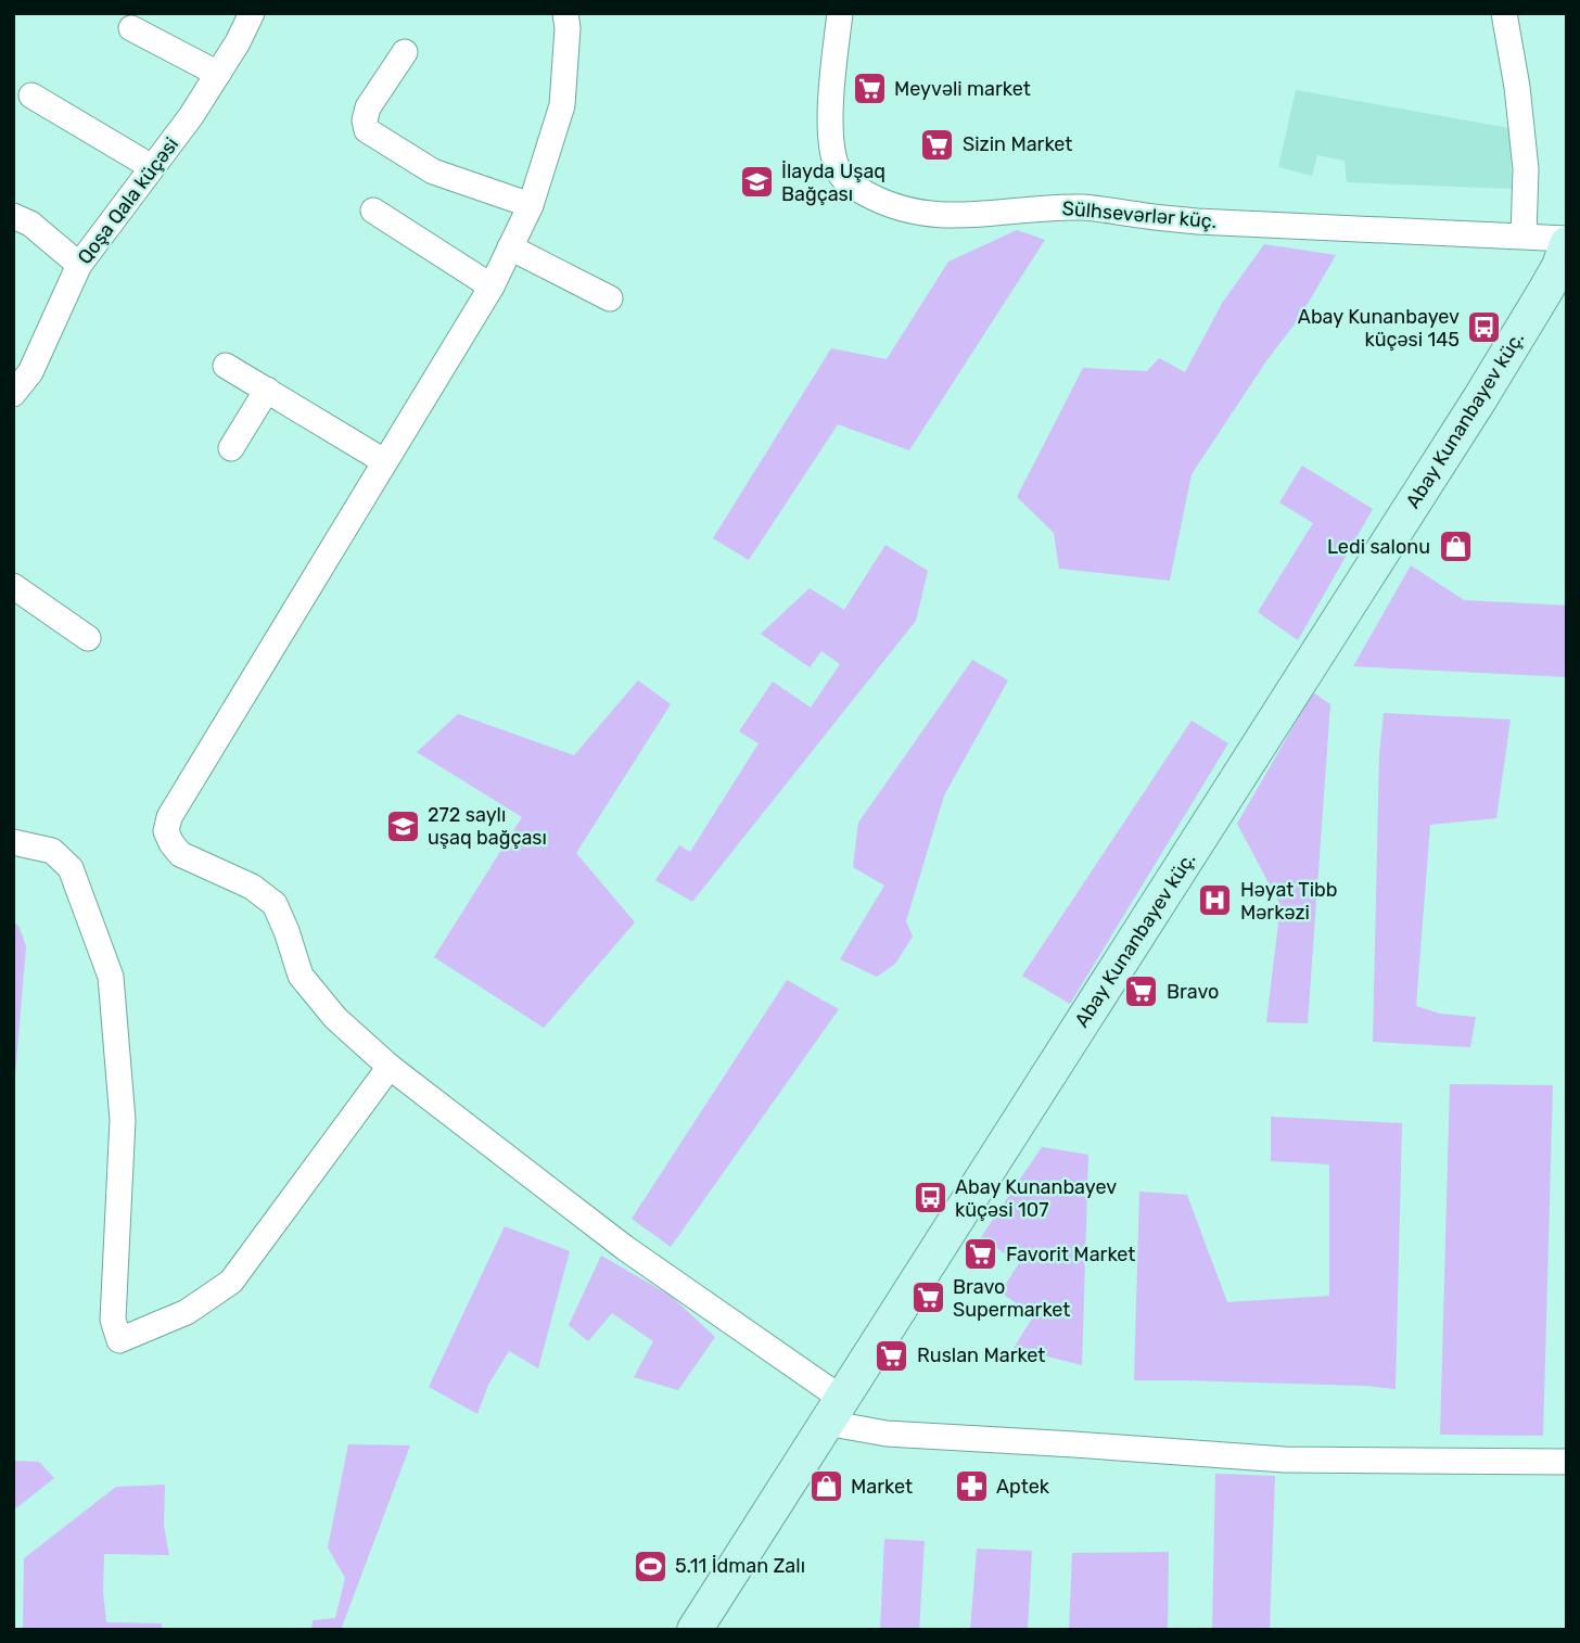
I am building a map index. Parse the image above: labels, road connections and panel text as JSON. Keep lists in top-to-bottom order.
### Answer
{
  "streets": {
    "street": ["Qoşa Qala küçəsi", "Sülhsevərlər küç.", "Abay Kunanbayev küç."]
  },
  "crossings": [
    ["Sülhsevərlər küç.", "Abay Kunanbayev küç."]
  ],
  "places": {
    "supermarket": [
      "Meyvəli market",
      "Sizin Market",
      "Bravo",
      "Favorit Market",
      "Bravo Supermarket",
      "Ruslan Market"
    ],
    "school or university": ["İlayda Uşaq Bağçası", "272 saylı uşaq bağçası"],
    "bus stop": ["Abay Kunanbayev küçəsi 145", "Abay Kunanbayev küçəsi 107"],
    "shop": ["Ledi salonu", "Market"],
    "hospital": ["Həyat Tibb Mərkəzi"],
    "pharmacy": ["Aptek"],
    "sports": ["5.11 İdman Zalı"]
  }
}
